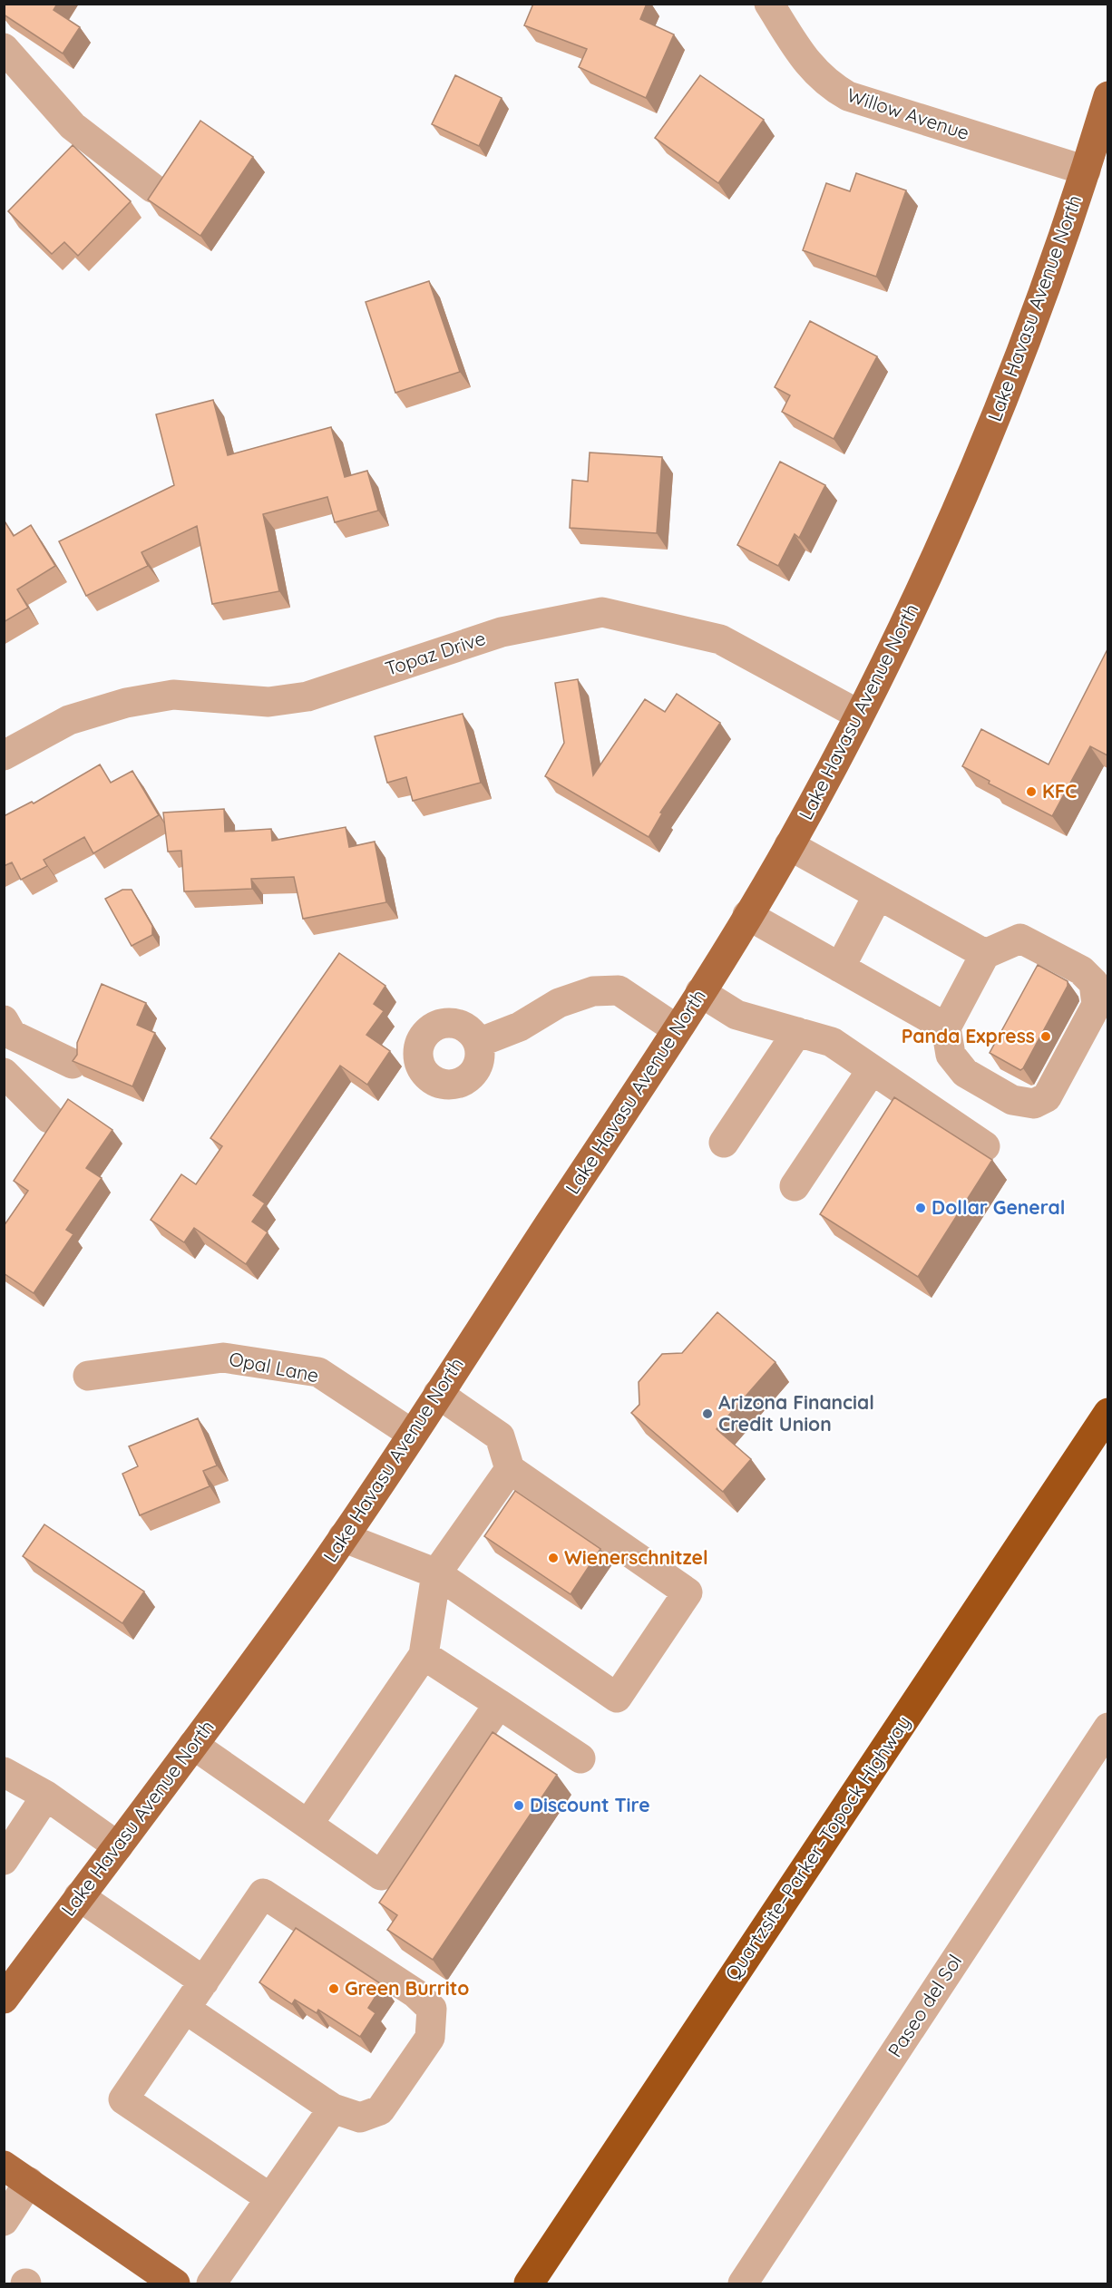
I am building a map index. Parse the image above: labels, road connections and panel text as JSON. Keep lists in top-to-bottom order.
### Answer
{
  "streets": {
    "highway": ["Quartzsite–Parker–Topock Highway"],
    "main road": ["Lake Havasu Avenue North"],
    "street": [
      "Willow Avenue",
      "Topaz Drive",
      "Opal Lane",
      "Paseo del Sol"
    ]
  },
  "crossings": [
    ["Willow Avenue", "Lake Havasu Avenue North"],
    ["Lake Havasu Avenue North", "Topaz Drive"],
    ["Lake Havasu Avenue North", "Opal Lane"]
  ],
  "places": [
    "KFC",
    "Panda Express",
    "Dollar General",
    "Arizona Financial Credit Union",
    "Wienerschnitzel",
    "Discount Tire",
    "Green Burrito"
  ]
}
